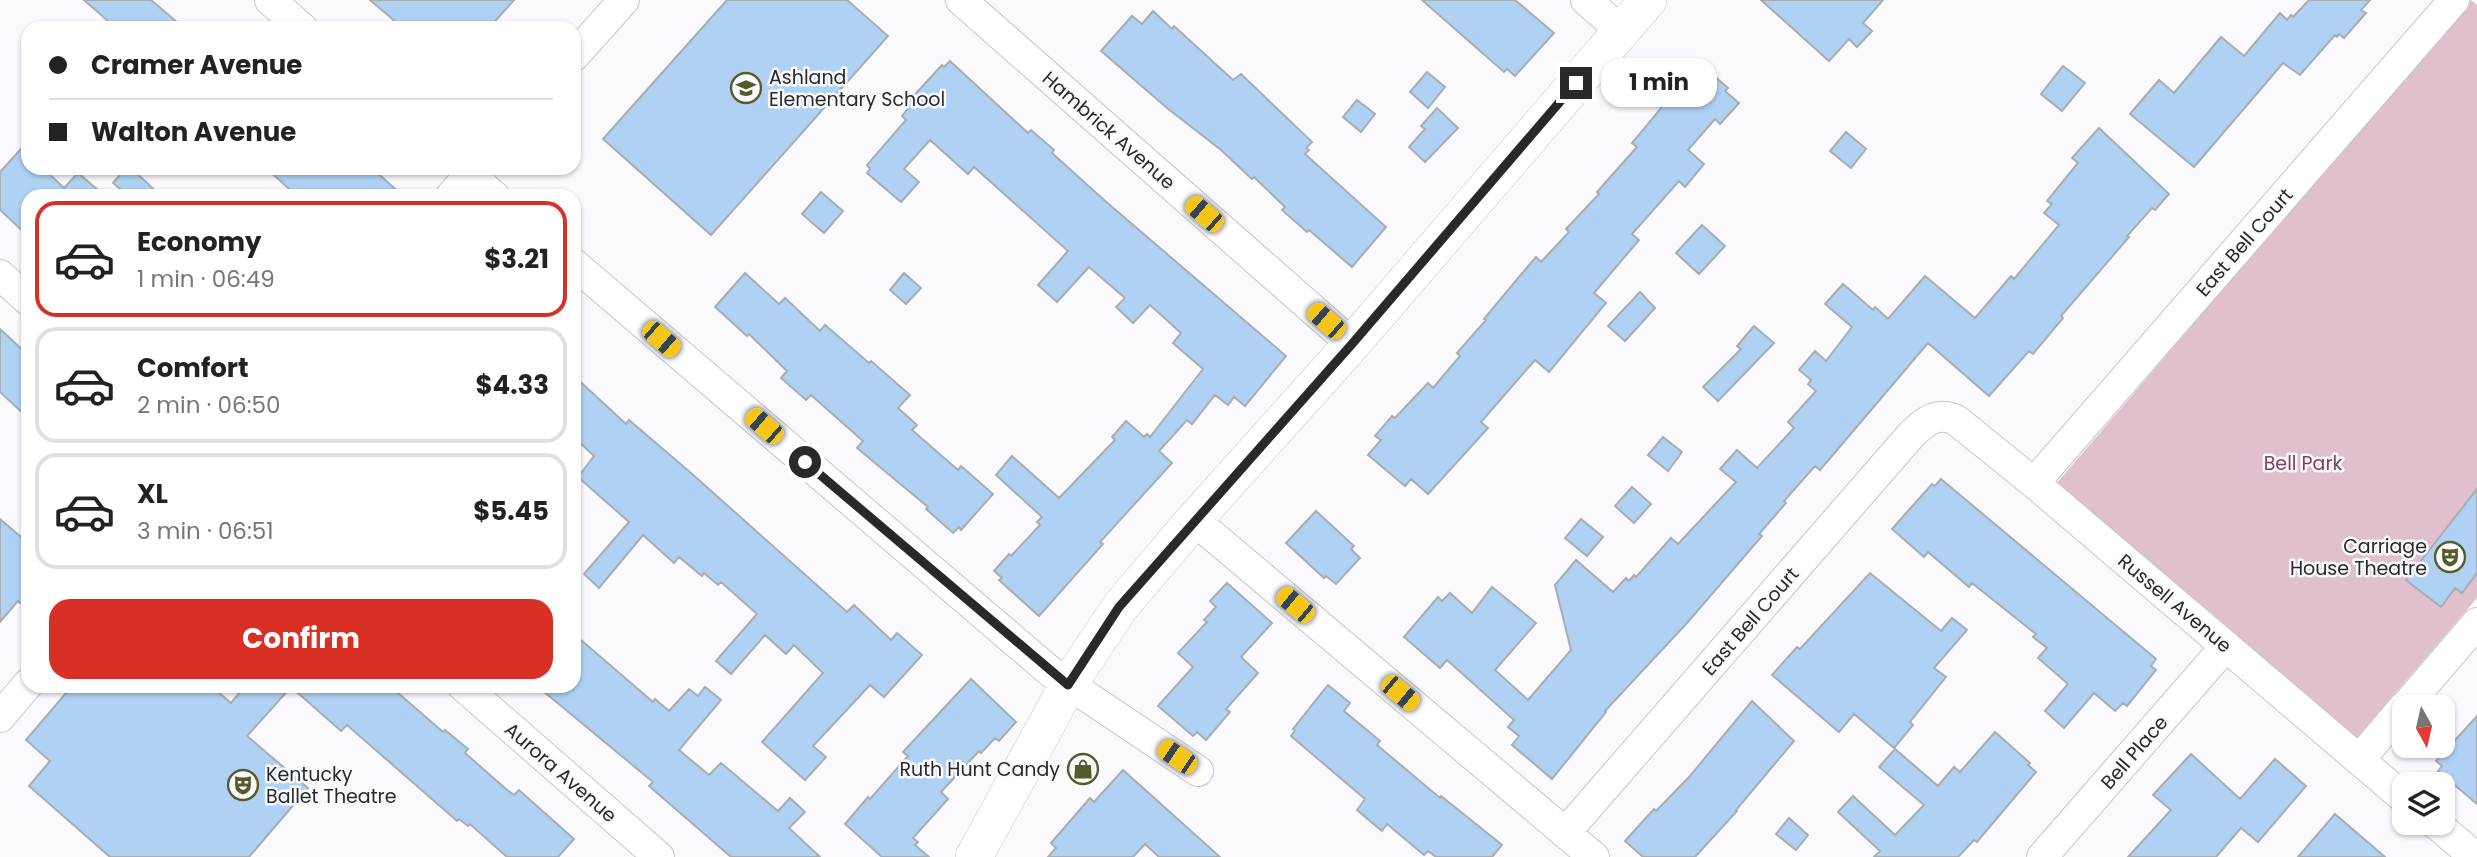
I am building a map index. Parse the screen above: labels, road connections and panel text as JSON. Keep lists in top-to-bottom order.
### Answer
{
  "streets": {
    "street": [
      "Hambrick Avenue",
      "East Bell Court",
      "Russell Avenue",
      "Bell Place",
      "Aurora Avenue"
    ]
  },
  "crossings": [
    ["East Bell Court", "Russell Avenue"],
    ["Russell Avenue", "Bell Place"]
  ],
  "parks": ["Bell Park"],
  "places": {
    "school or university": ["Ashland Elementary School"],
    "theatre": ["Carriage House Theatre", "Kentucky Ballet Theatre"],
    "shop": ["Ruth Hunt Candy"]
  },
  "north": "bottom",
  "page": {
    "banner": ["Cramer Avenue", "Walton Avenue"],
    "bubble": "1 min",
    "list": [
      {
        "name": "Economy",
        "note": "1 min · 06:49",
        "value": "$3.21"
      },
      {
        "name": "Comfort",
        "note": "2 min · 06:50",
        "value": "$4.33"
      },
      {
        "name": "XL",
        "note": "3 min · 06:51",
        "value": "$5.45"
      }
    ],
    "buttons": "Confirm"
  }
}
